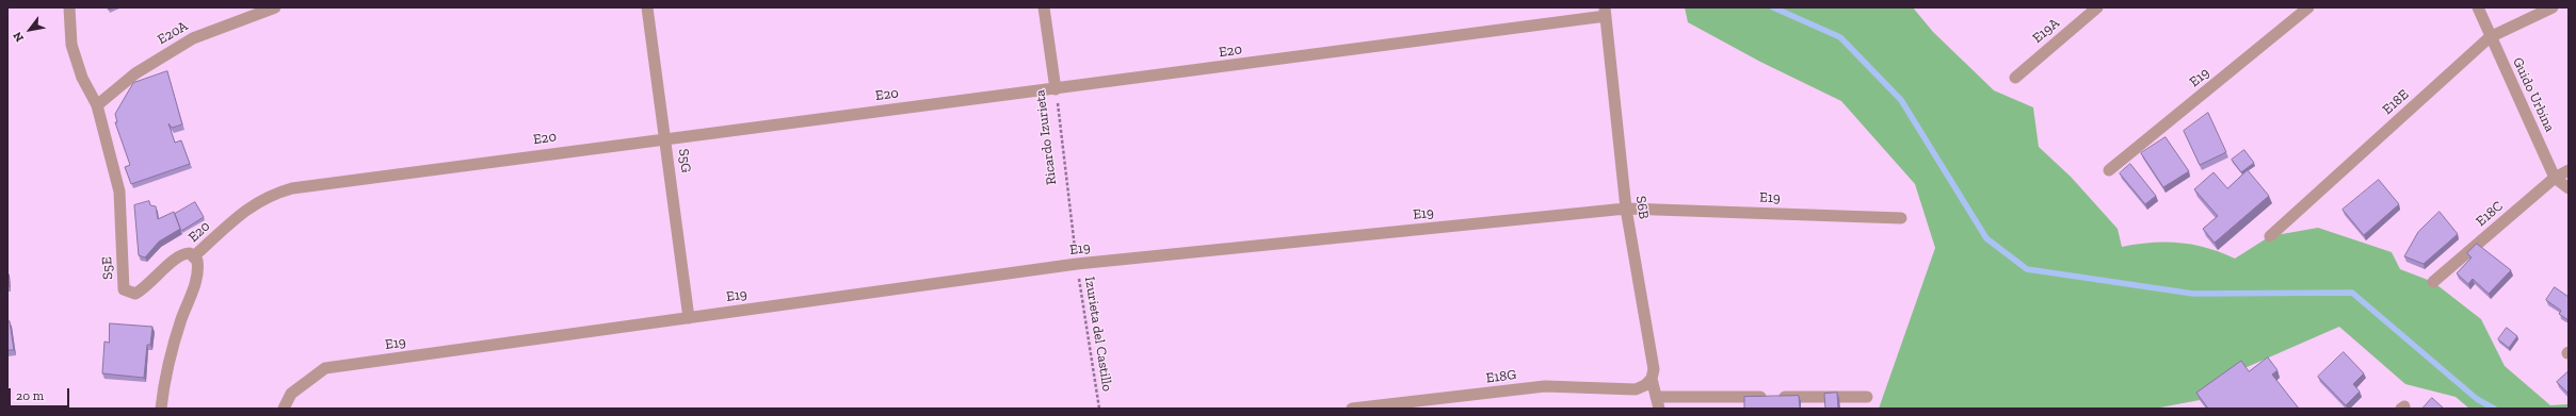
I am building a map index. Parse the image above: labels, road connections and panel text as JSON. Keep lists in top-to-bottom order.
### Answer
{
  "streets": {
    "street": [
      "E19A",
      "E20A",
      "E20",
      "E19",
      "Guido Urbina",
      "E18E",
      "Ricardo Izurieta",
      "S5G",
      "S6B",
      "E18C",
      "S5E",
      "E18G"
    ],
    "path": ["Izurieta del Castillo"]
  },
  "crossings": [
    ["E20A", "S5E"],
    ["E20", "Ricardo Izurieta"],
    ["E20", "S5G"],
    ["E20", "S6B"],
    ["E20", "S5E"],
    ["E19", "Ricardo Izurieta"],
    ["E19", "S5G"],
    ["E19", "S6B"],
    ["E19", "Izurieta del Castillo"],
    ["Guido Urbina", "E18E"],
    ["Guido Urbina", "E18C"],
    ["Ricardo Izurieta", "Izurieta del Castillo"],
    ["S6B", "E18G"]
  ],
  "scale_bar": "20 m",
  "north": "bottom left"
}
